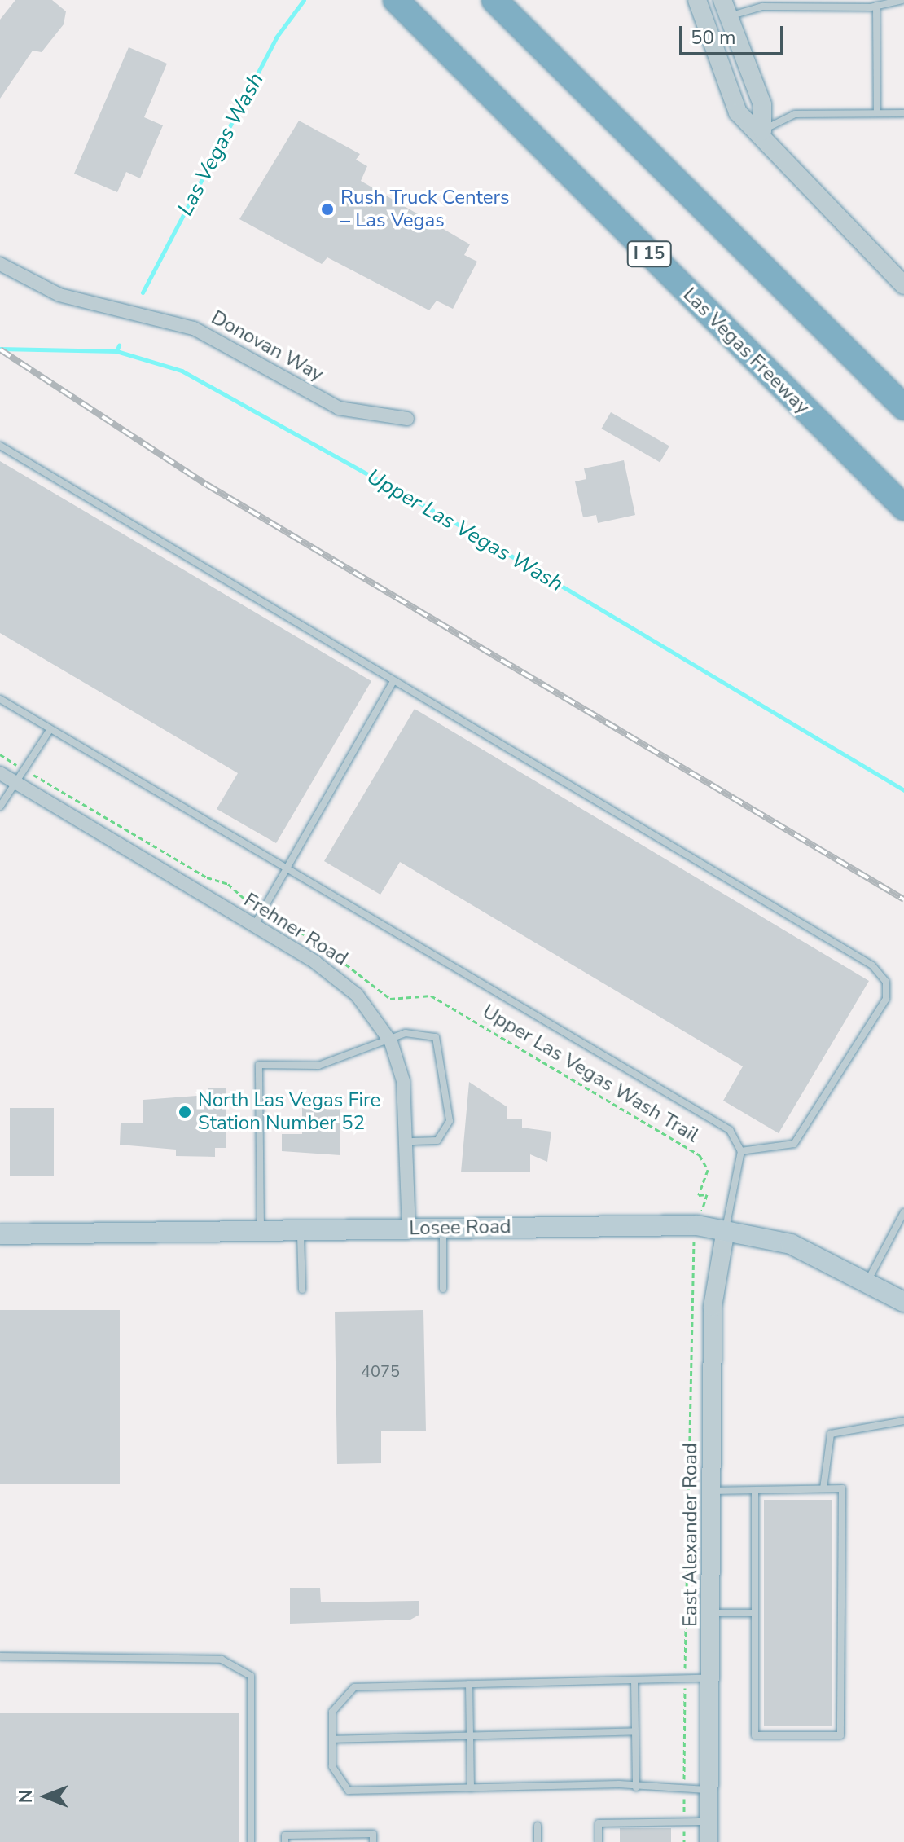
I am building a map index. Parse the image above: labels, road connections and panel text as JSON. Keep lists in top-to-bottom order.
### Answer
{
  "streets": {
    "highway": ["I 15", "Las Vegas Freeway"],
    "main road": ["Losee Road"],
    "street": ["Donovan Way", "Frehner Road", "East Alexander Road"],
    "path": ["Upper Las Vegas Wash Trail"]
  },
  "crossings": [
    ["Frehner Road", "Losee Road"],
    ["Upper Las Vegas Wash Trail", "Losee Road"],
    ["Losee Road", "East Alexander Road"]
  ],
  "water": ["Las Vegas Wash", "Upper Las Vegas Wash"],
  "places": ["Rush Truck Centers – Las Vegas", "North Las Vegas Fire Station Number 52"],
  "house_numbers": ["4075"],
  "scale_bar": "50 m",
  "north": "left"
}
